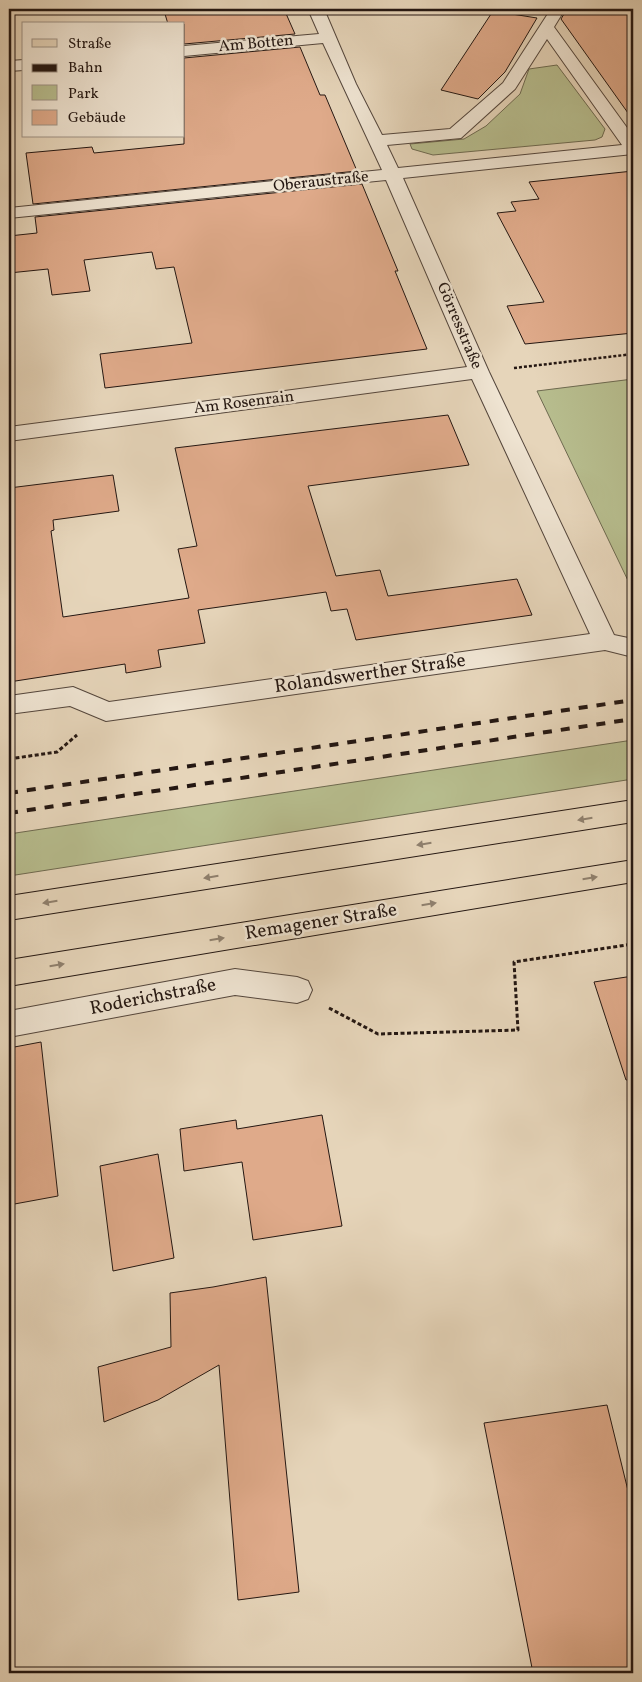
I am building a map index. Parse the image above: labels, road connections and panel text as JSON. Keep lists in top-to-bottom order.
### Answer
{
  "streets": {
    "main road": ["Remagener Straße"],
    "street": [
      "Am Botten",
      "Oberaustraße",
      "Görresstraße",
      "Am Rosenrain",
      "Rolandswerther Straße",
      "Roderichstraße"
    ]
  },
  "crossings": [
    ["Am Botten", "Görresstraße"],
    ["Oberaustraße", "Görresstraße"],
    ["Görresstraße", "Am Rosenrain"],
    ["Görresstraße", "Rolandswerther Straße"]
  ],
  "legend": [
    "Straße",
    "Bahn",
    "Park",
    "Gebäude"
  ]
}
